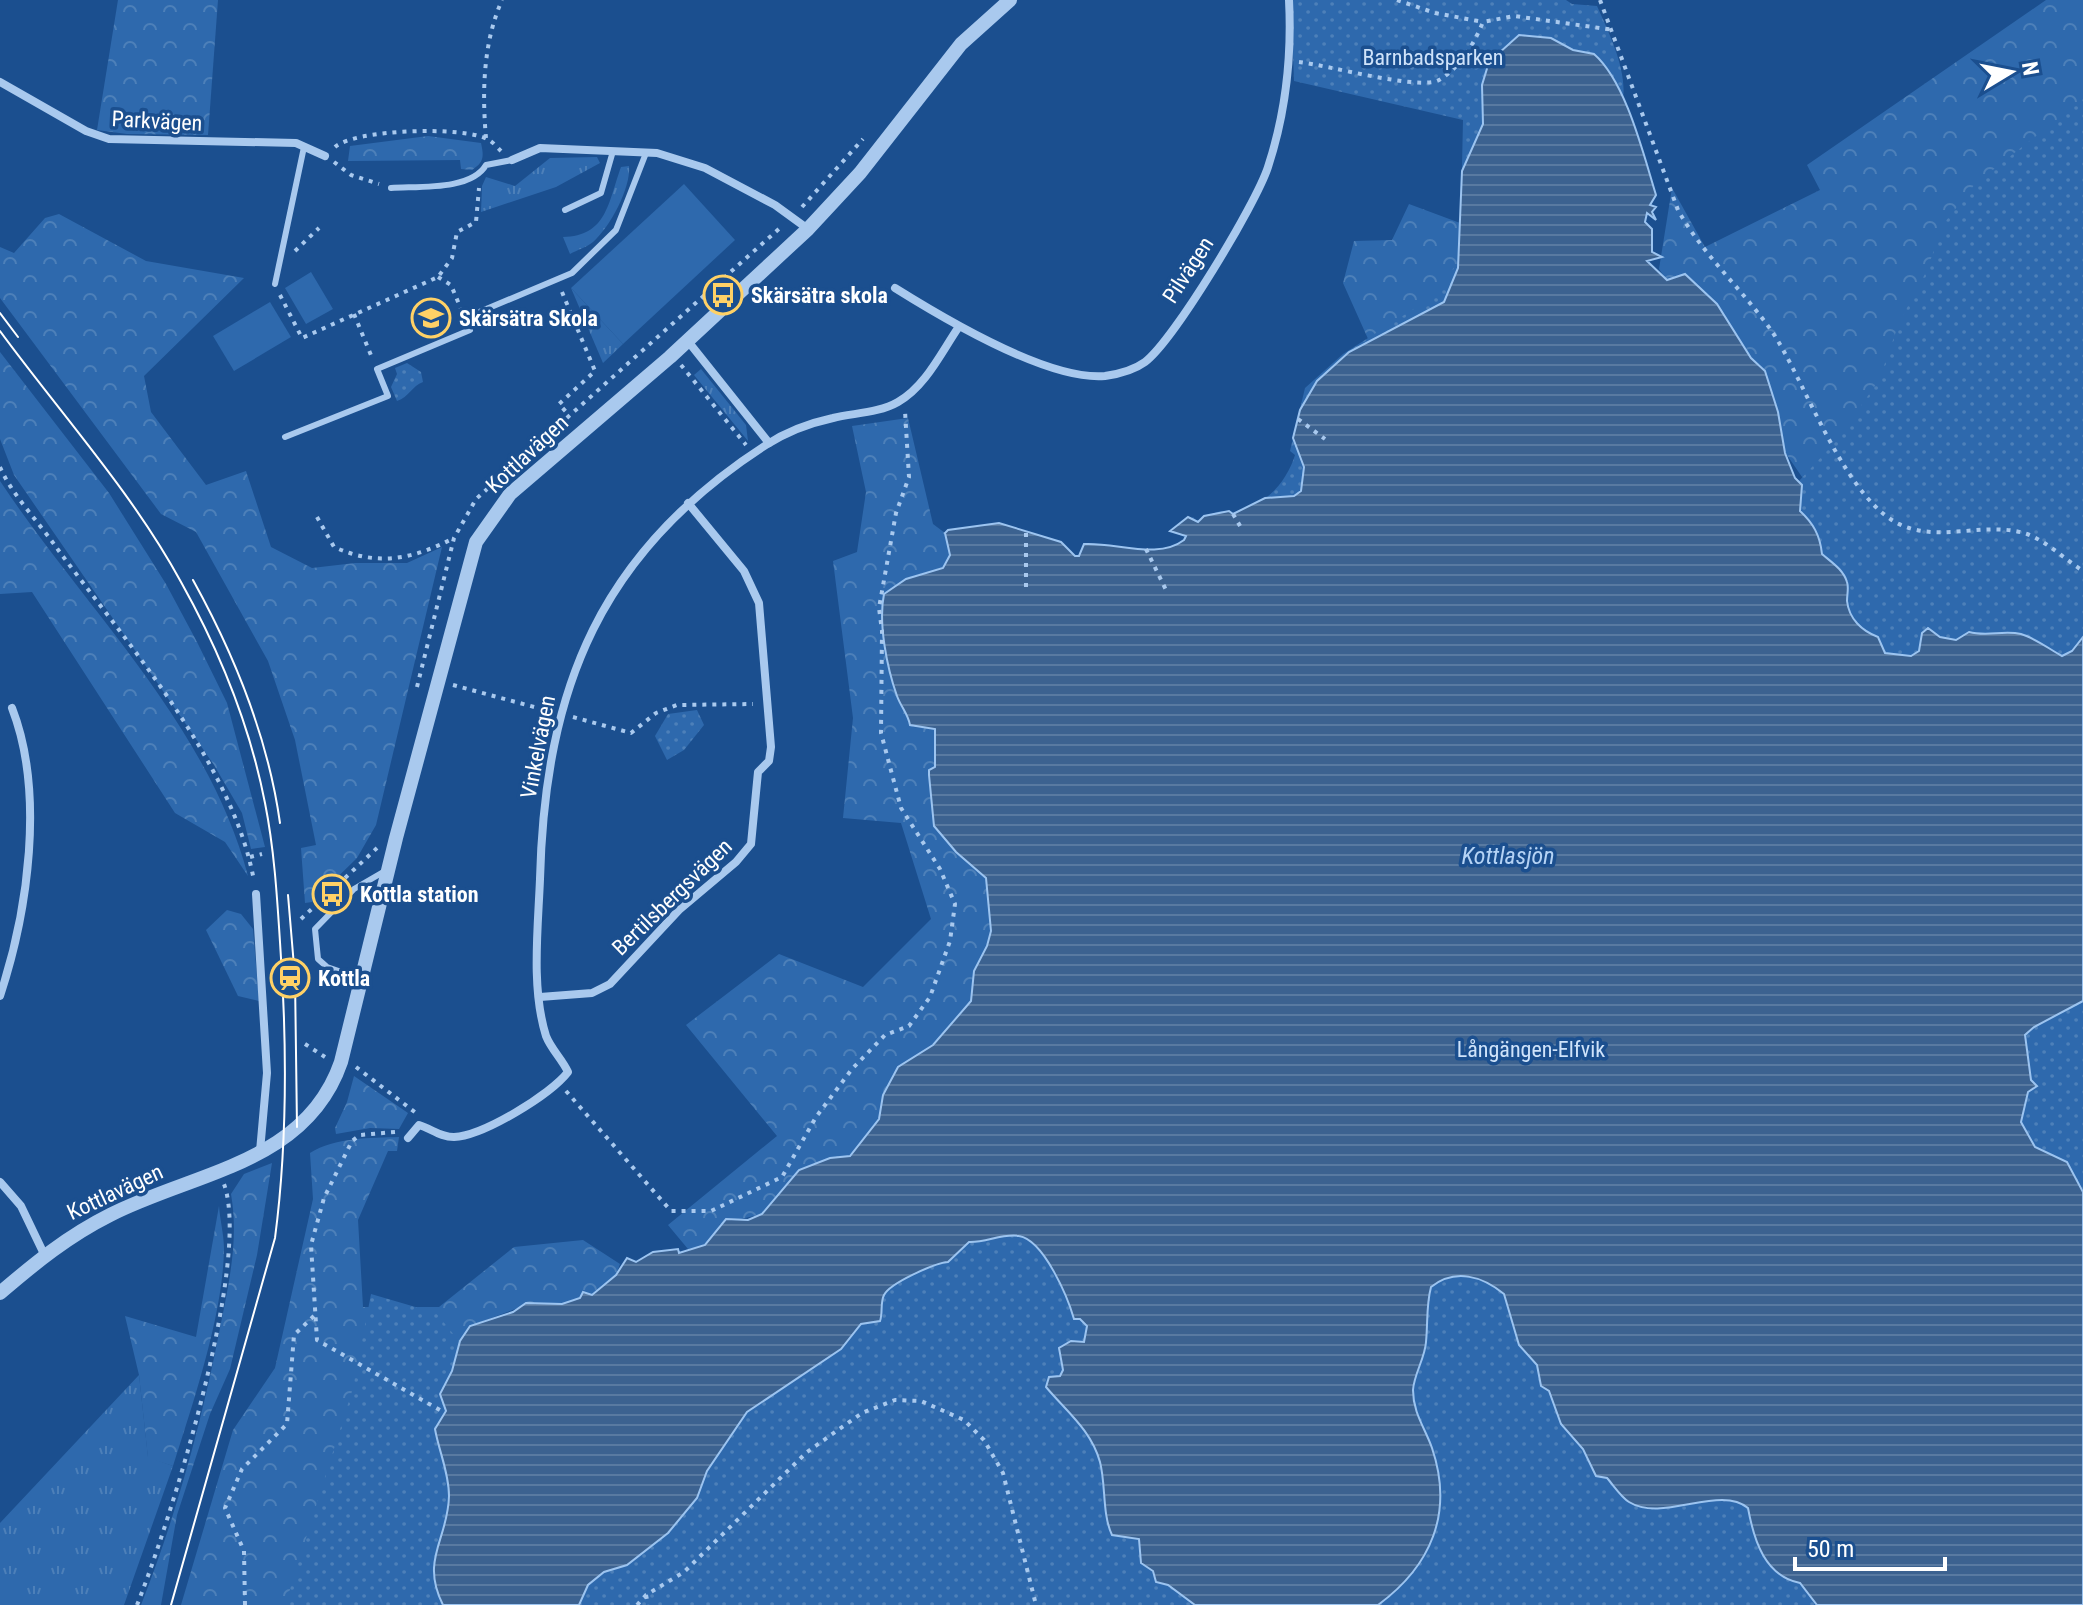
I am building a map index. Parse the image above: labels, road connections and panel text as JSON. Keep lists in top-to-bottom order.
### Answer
{
  "streets": {
    "street": [
      "Parkvägen",
      "Pilvägen",
      "Kottlavägen",
      "Vinkelvägen",
      "Bertilsbergsvägen"
    ]
  },
  "crossings": [
    ["Vinkelvägen", "Bertilsbergsvägen"]
  ],
  "water": ["Kottlasjön"],
  "parks": ["Barnbadsparken", "Långängen-Elfvik"],
  "places": {
    "bus stop": ["Skärsätra skola", "Kottla station"],
    "school or university": ["Skärsätra Skola"],
    "station": ["Kottla"]
  },
  "scale_bar": "50 m",
  "north": "right"
}
